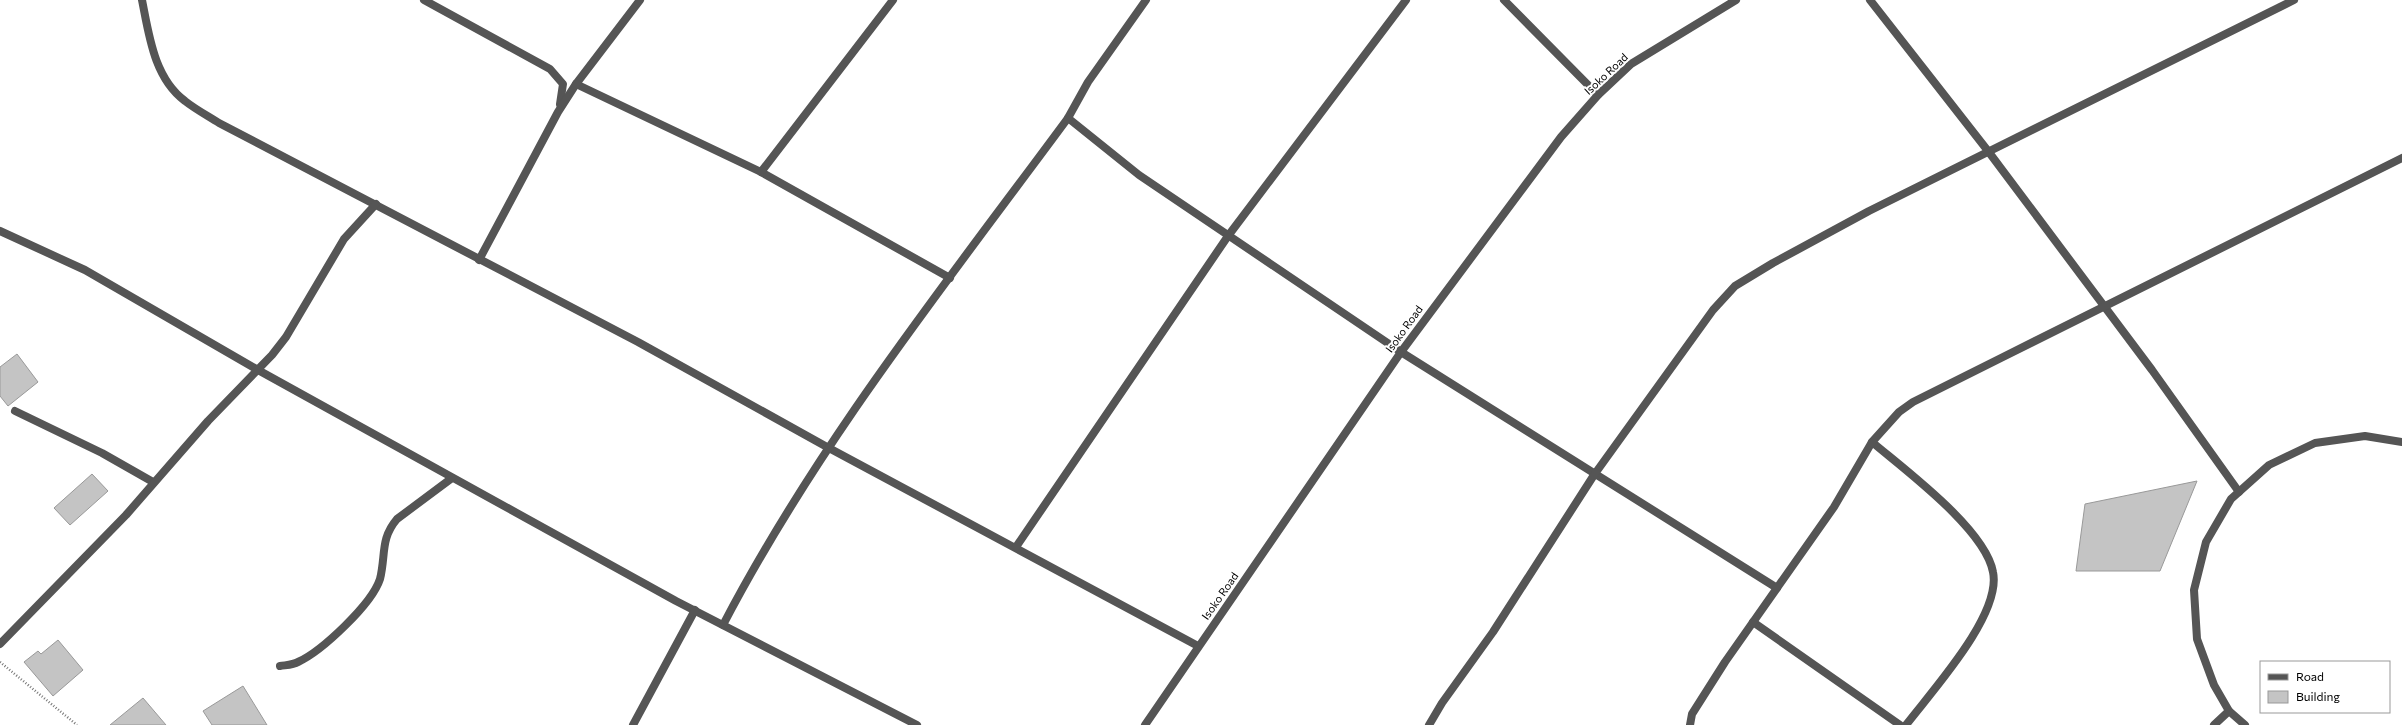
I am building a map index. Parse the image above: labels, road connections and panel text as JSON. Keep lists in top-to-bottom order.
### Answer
{
  "streets": {
    "street": ["Isoko Road"]
  },
  "legend": ["Road", "Building"]
}
